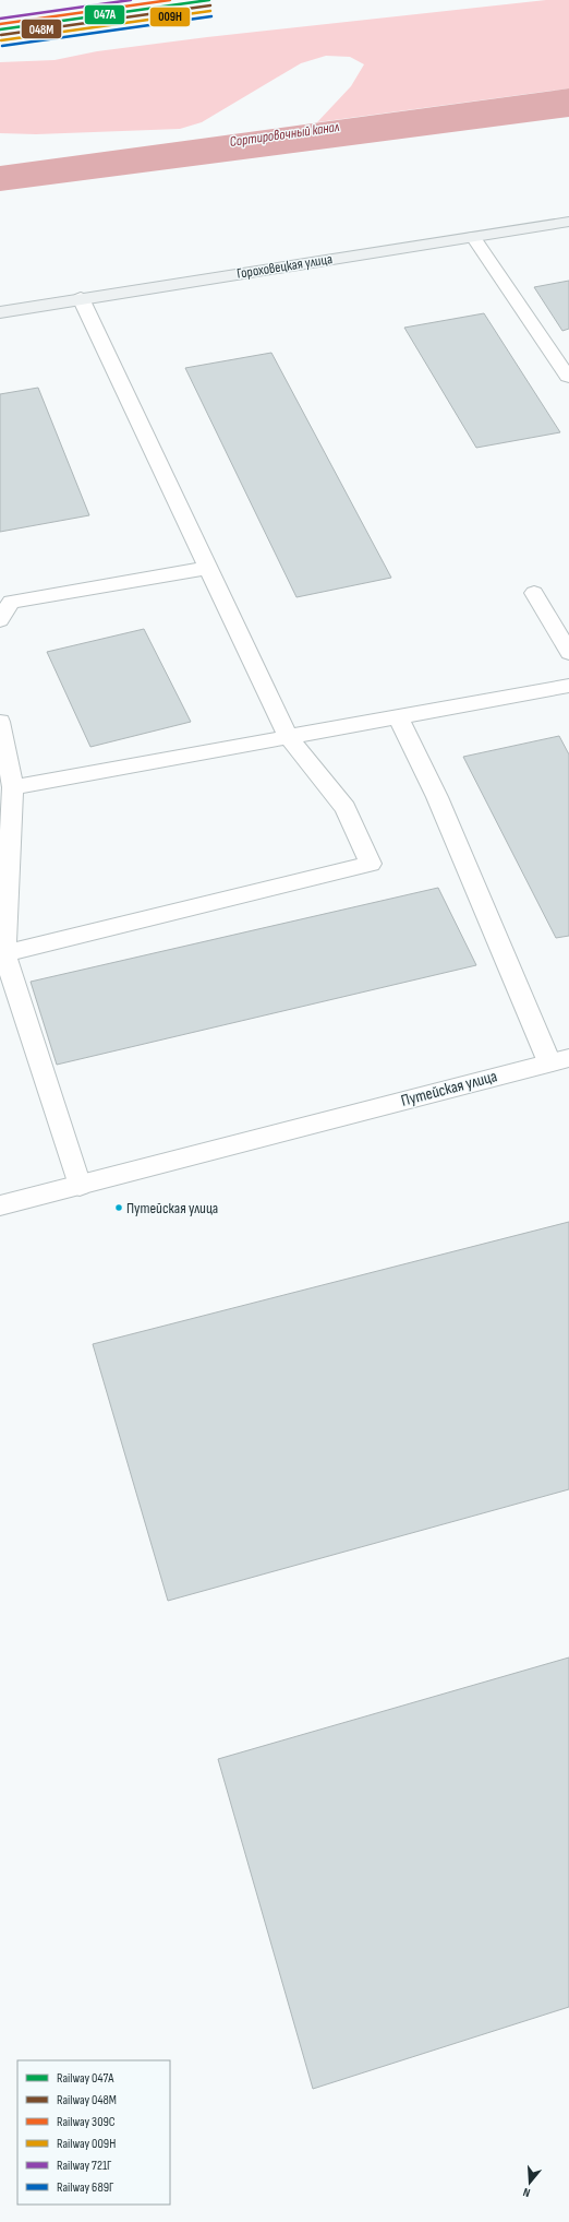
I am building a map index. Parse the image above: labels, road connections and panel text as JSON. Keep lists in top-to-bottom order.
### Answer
{
  "streets": {
    "street": ["Гороховецкая улица", "Путейская улица"]
  },
  "water": ["Сортировочный канал"],
  "places": ["Путейская улица"],
  "lines": [
    "rail line 047А",
    "rail line 309С",
    "rail line 721Г",
    "rail line 048М",
    "rail line 009Н",
    "rail line 689Г"
  ],
  "legend": [
    "Railway 047А",
    "Railway 048М",
    "Railway 309С",
    "Railway 009Н",
    "Railway 721Г",
    "Railway 689Г"
  ],
  "north": "bottom"
}
